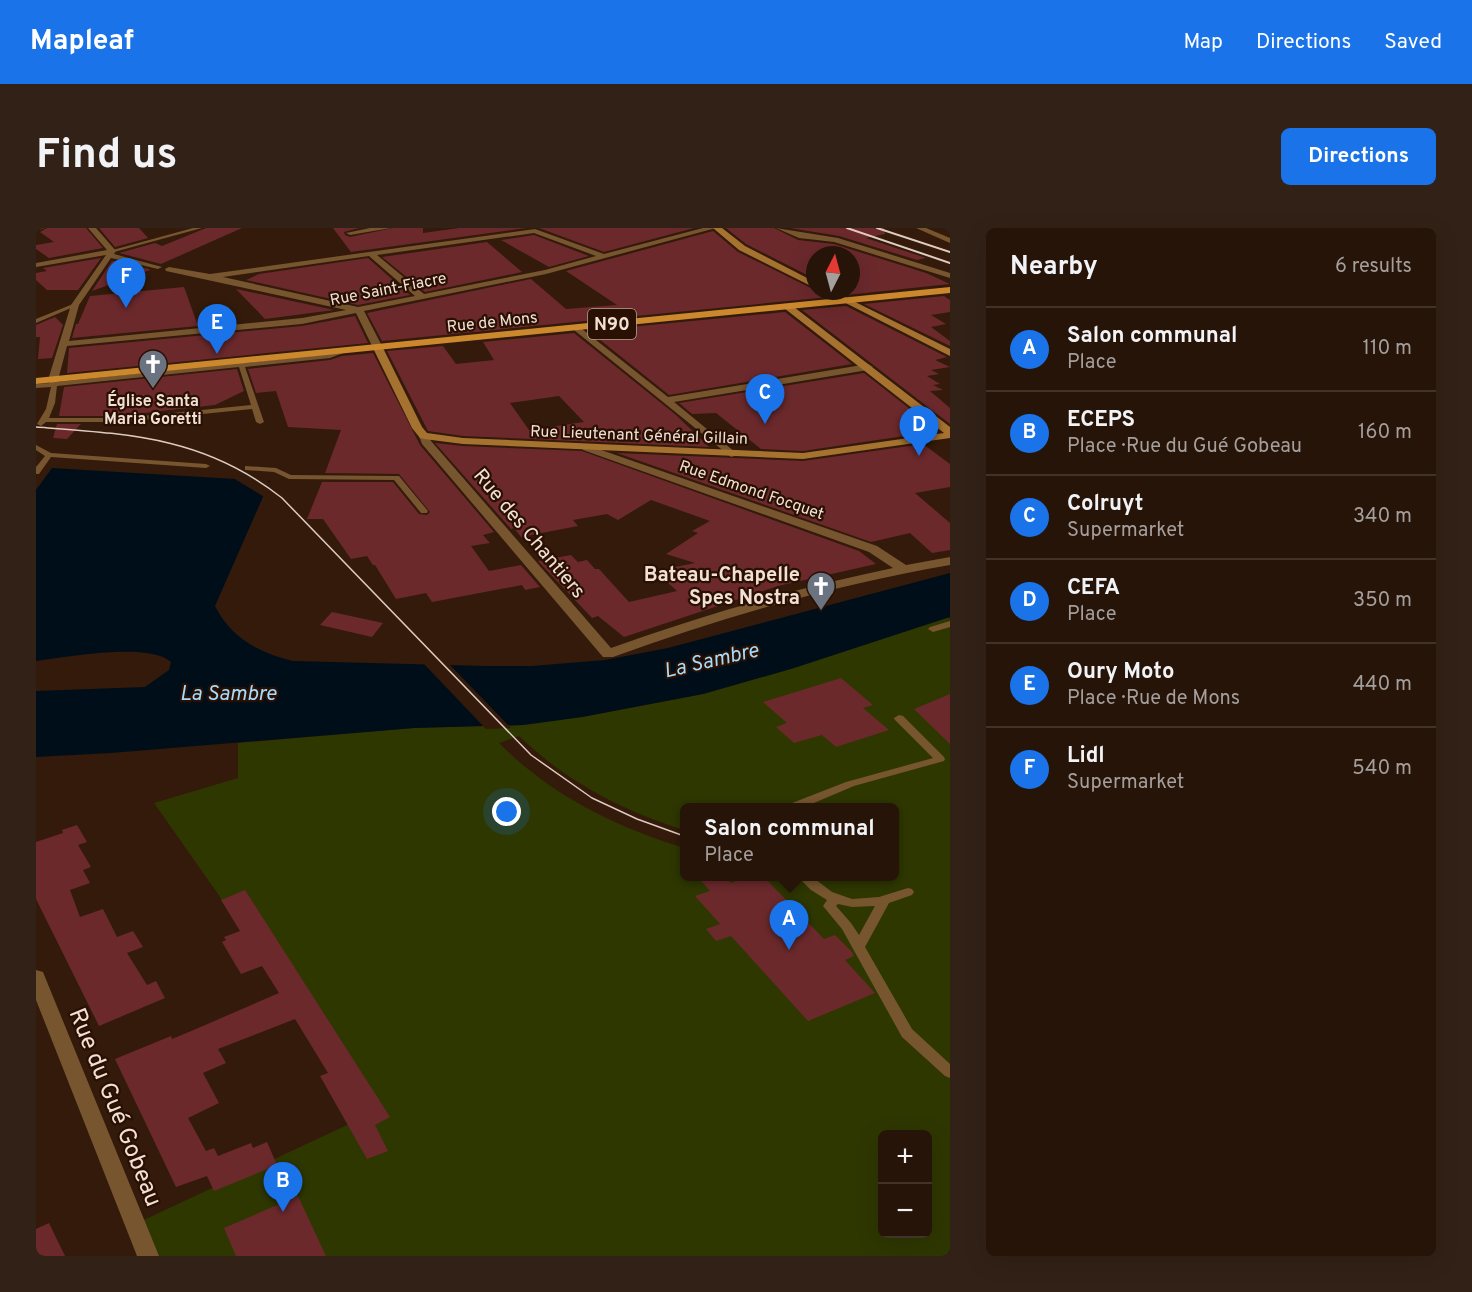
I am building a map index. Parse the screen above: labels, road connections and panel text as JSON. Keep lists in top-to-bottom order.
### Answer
{
  "streets": {
    "main road": ["Rue de Mons", "N90", "Rue Lieutenant Général Gillain"],
    "street": [
      "Rue Saint-Fiacre",
      "Rue Edmond Focquet",
      "Rue des Chantiers",
      "Rue du Gué Gobeau"
    ]
  },
  "crossings": [
    ["Rue Lieutenant Général Gillain", "Rue Edmond Focquet"],
    ["Rue Lieutenant Général Gillain", "Rue des Chantiers"],
    ["Rue Edmond Focquet", "Rue des Chantiers"]
  ],
  "water": ["La Sambre"],
  "places": {
    "church": ["Église Santa Maria Goretti", "Bateau-Chapelle Spes Nostra"]
  },
  "north": "top",
  "page": {
    "header": "Mapleaf",
    "nav": ["Map", "Directions", "Saved"],
    "buttons": "Directions",
    "title": "Find us",
    "heading": ["Nearby", "6 results"],
    "pins": [
      "F",
      "E",
      "C",
      "D",
      "A",
      "B"
    ],
    "list": [
      {
        "mark": "A",
        "name": "Salon communal",
        "note": "Place",
        "value": "110 m"
      },
      {
        "mark": "B",
        "name": "ECEPS",
        "note": "Place · Rue du Gué Gobeau",
        "value": "160 m"
      },
      {
        "mark": "C",
        "name": "Colruyt",
        "note": "Supermarket",
        "value": "340 m"
      },
      {
        "mark": "D",
        "name": "CEFA",
        "note": "Place",
        "value": "350 m"
      },
      {
        "mark": "E",
        "name": "Oury Moto",
        "note": "Place · Rue de Mons",
        "value": "440 m"
      },
      {
        "mark": "F",
        "name": "Lidl",
        "note": "Supermarket",
        "value": "540 m"
      }
    ],
    "popup": ["Salon communal", "Place"],
    "map_buttons": ["+", "−"]
  }
}
